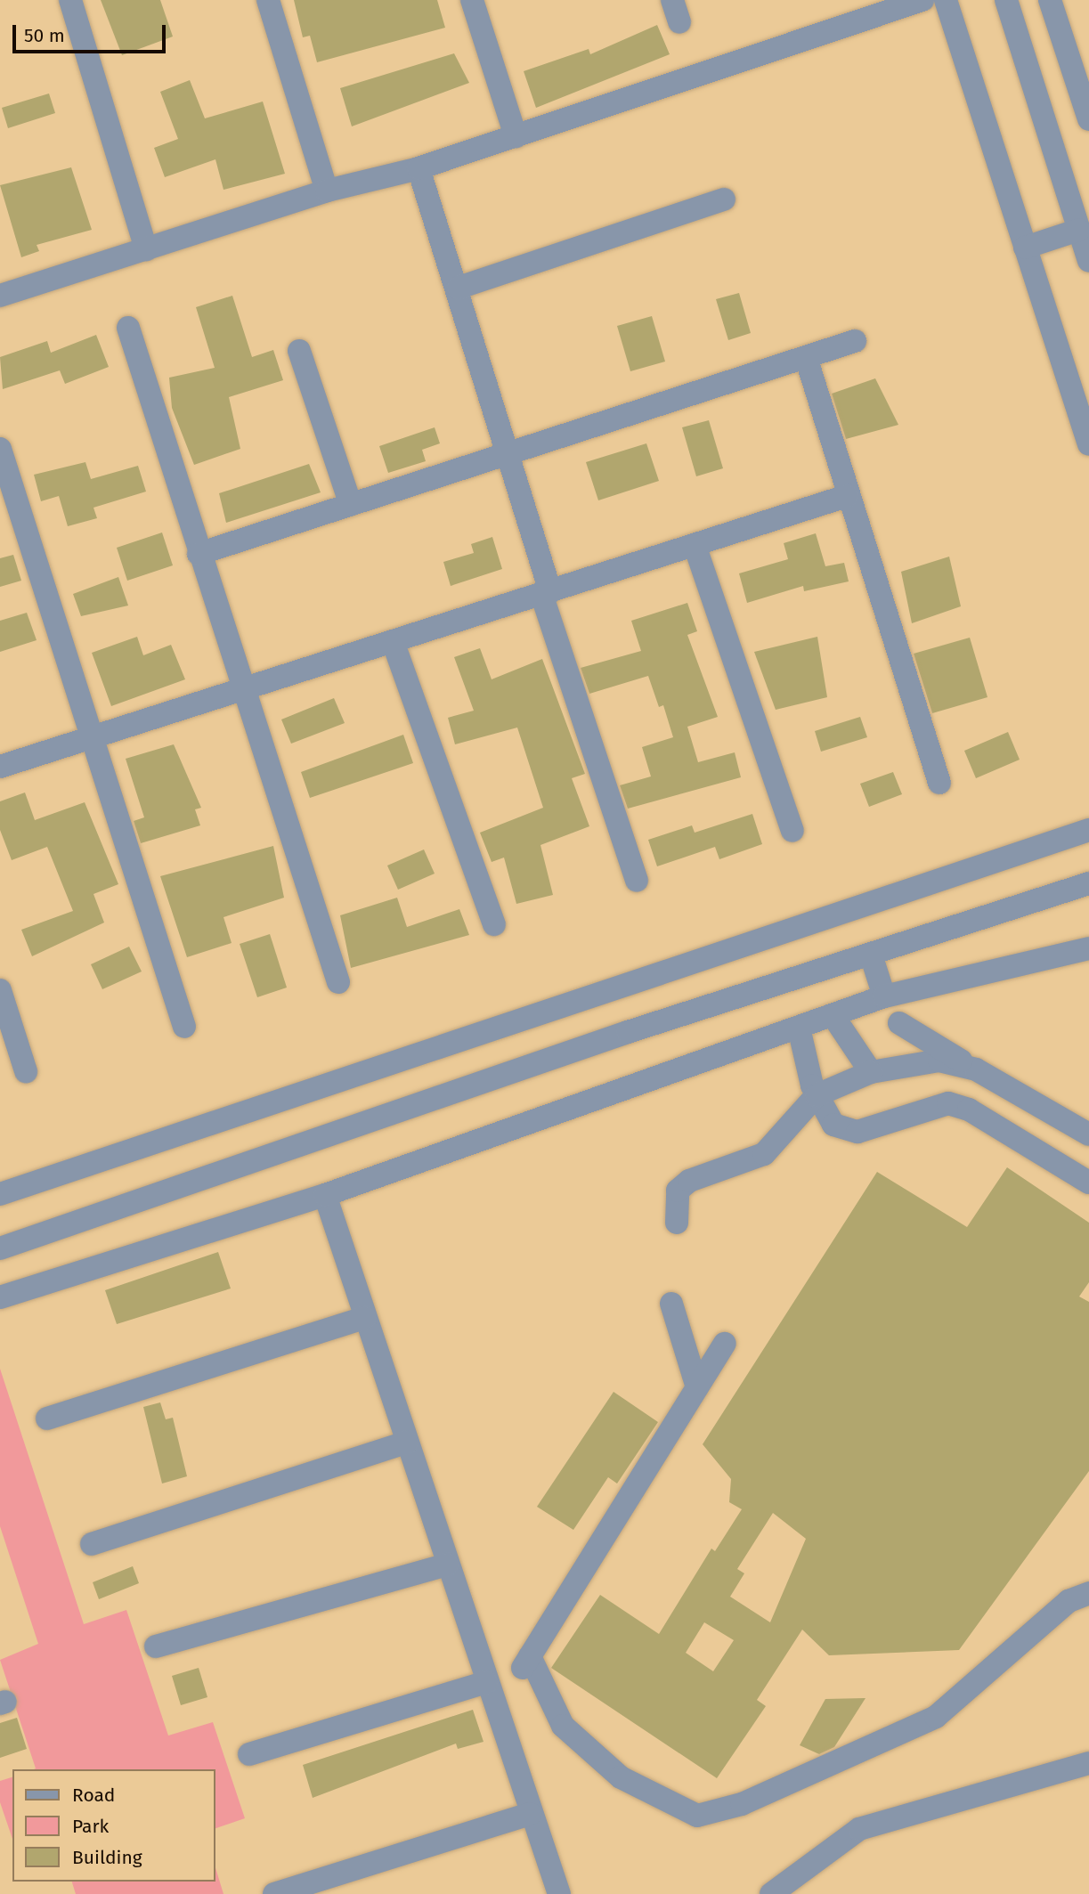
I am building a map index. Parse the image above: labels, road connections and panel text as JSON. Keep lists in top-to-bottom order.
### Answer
{
  "legend": ["Road", "Park", "Building"],
  "scale_bar": "50 m"
}
